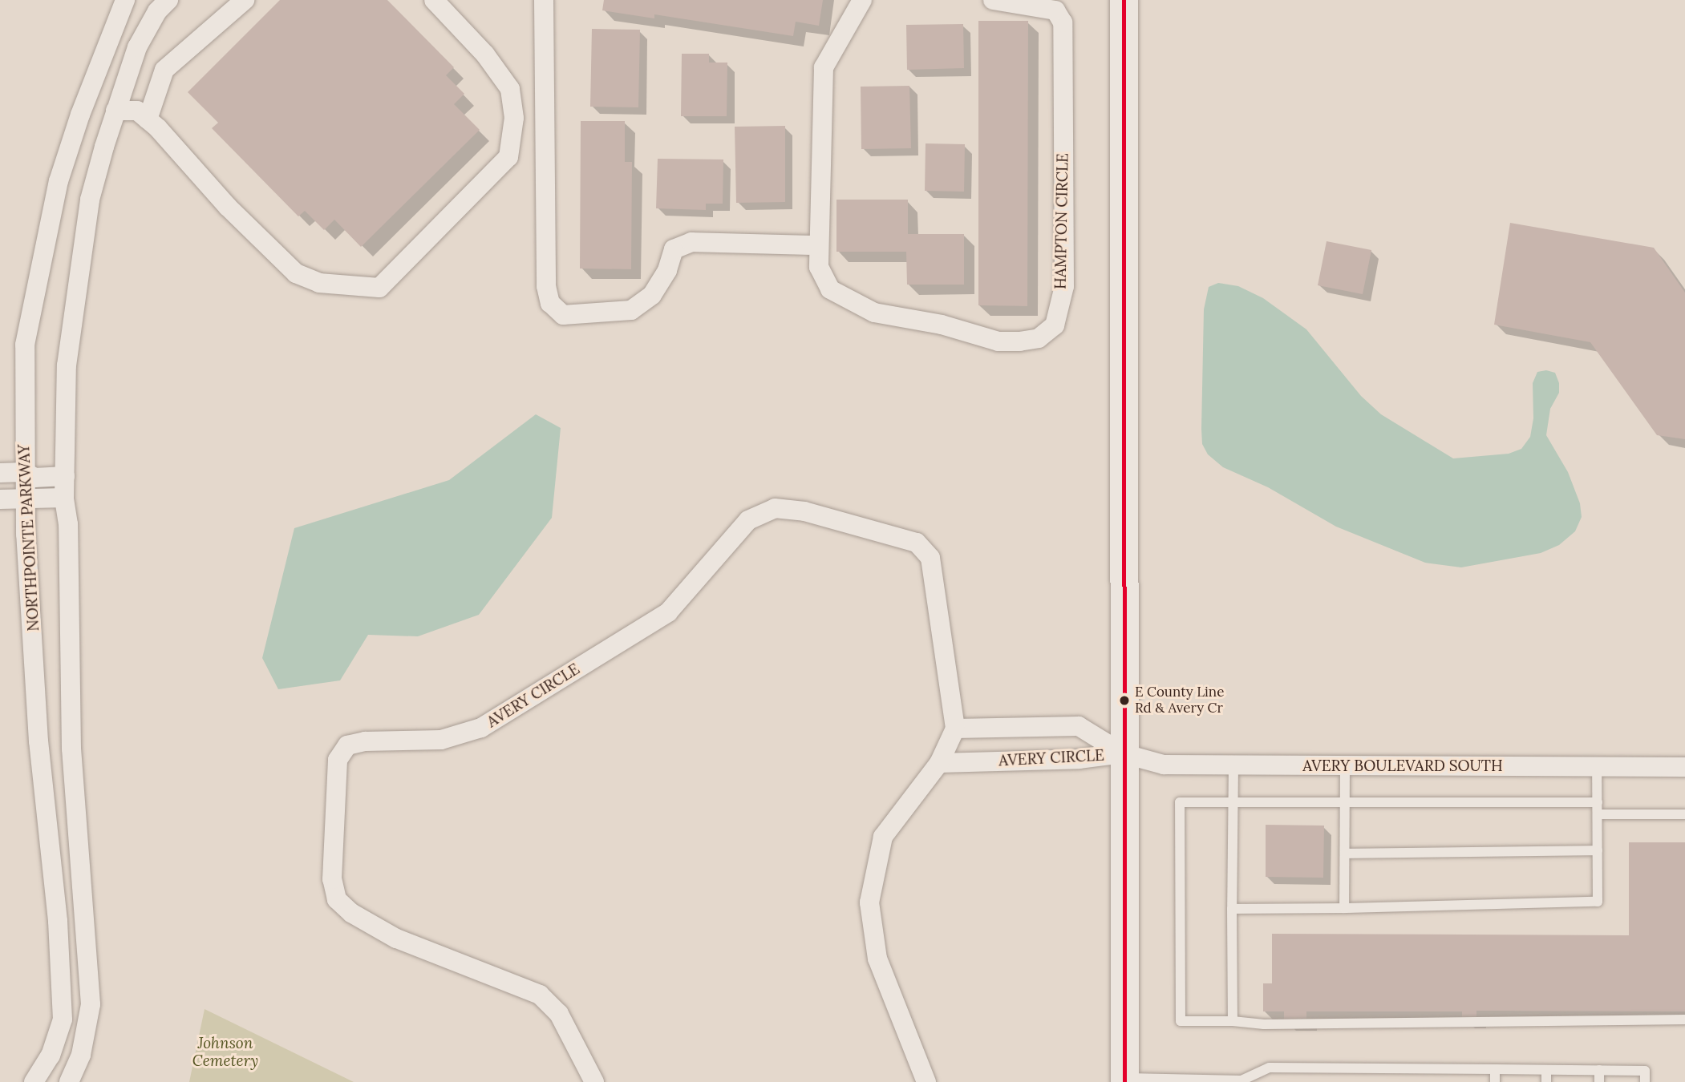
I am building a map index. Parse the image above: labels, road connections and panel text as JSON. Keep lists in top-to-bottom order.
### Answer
{
  "streets": {
    "street": [
      "HAMPTON CIRCLE",
      "NORTHPOINTE PARKWAY",
      "AVERY CIRCLE",
      "AVERY BOULEVARD SOUTH"
    ]
  },
  "crossings": [
    ["AVERY CIRCLE", "AVERY BOULEVARD SOUTH"]
  ],
  "parks": ["Johnson Cemetery"],
  "places": ["E County Line Rd & Avery Cr"]
}
